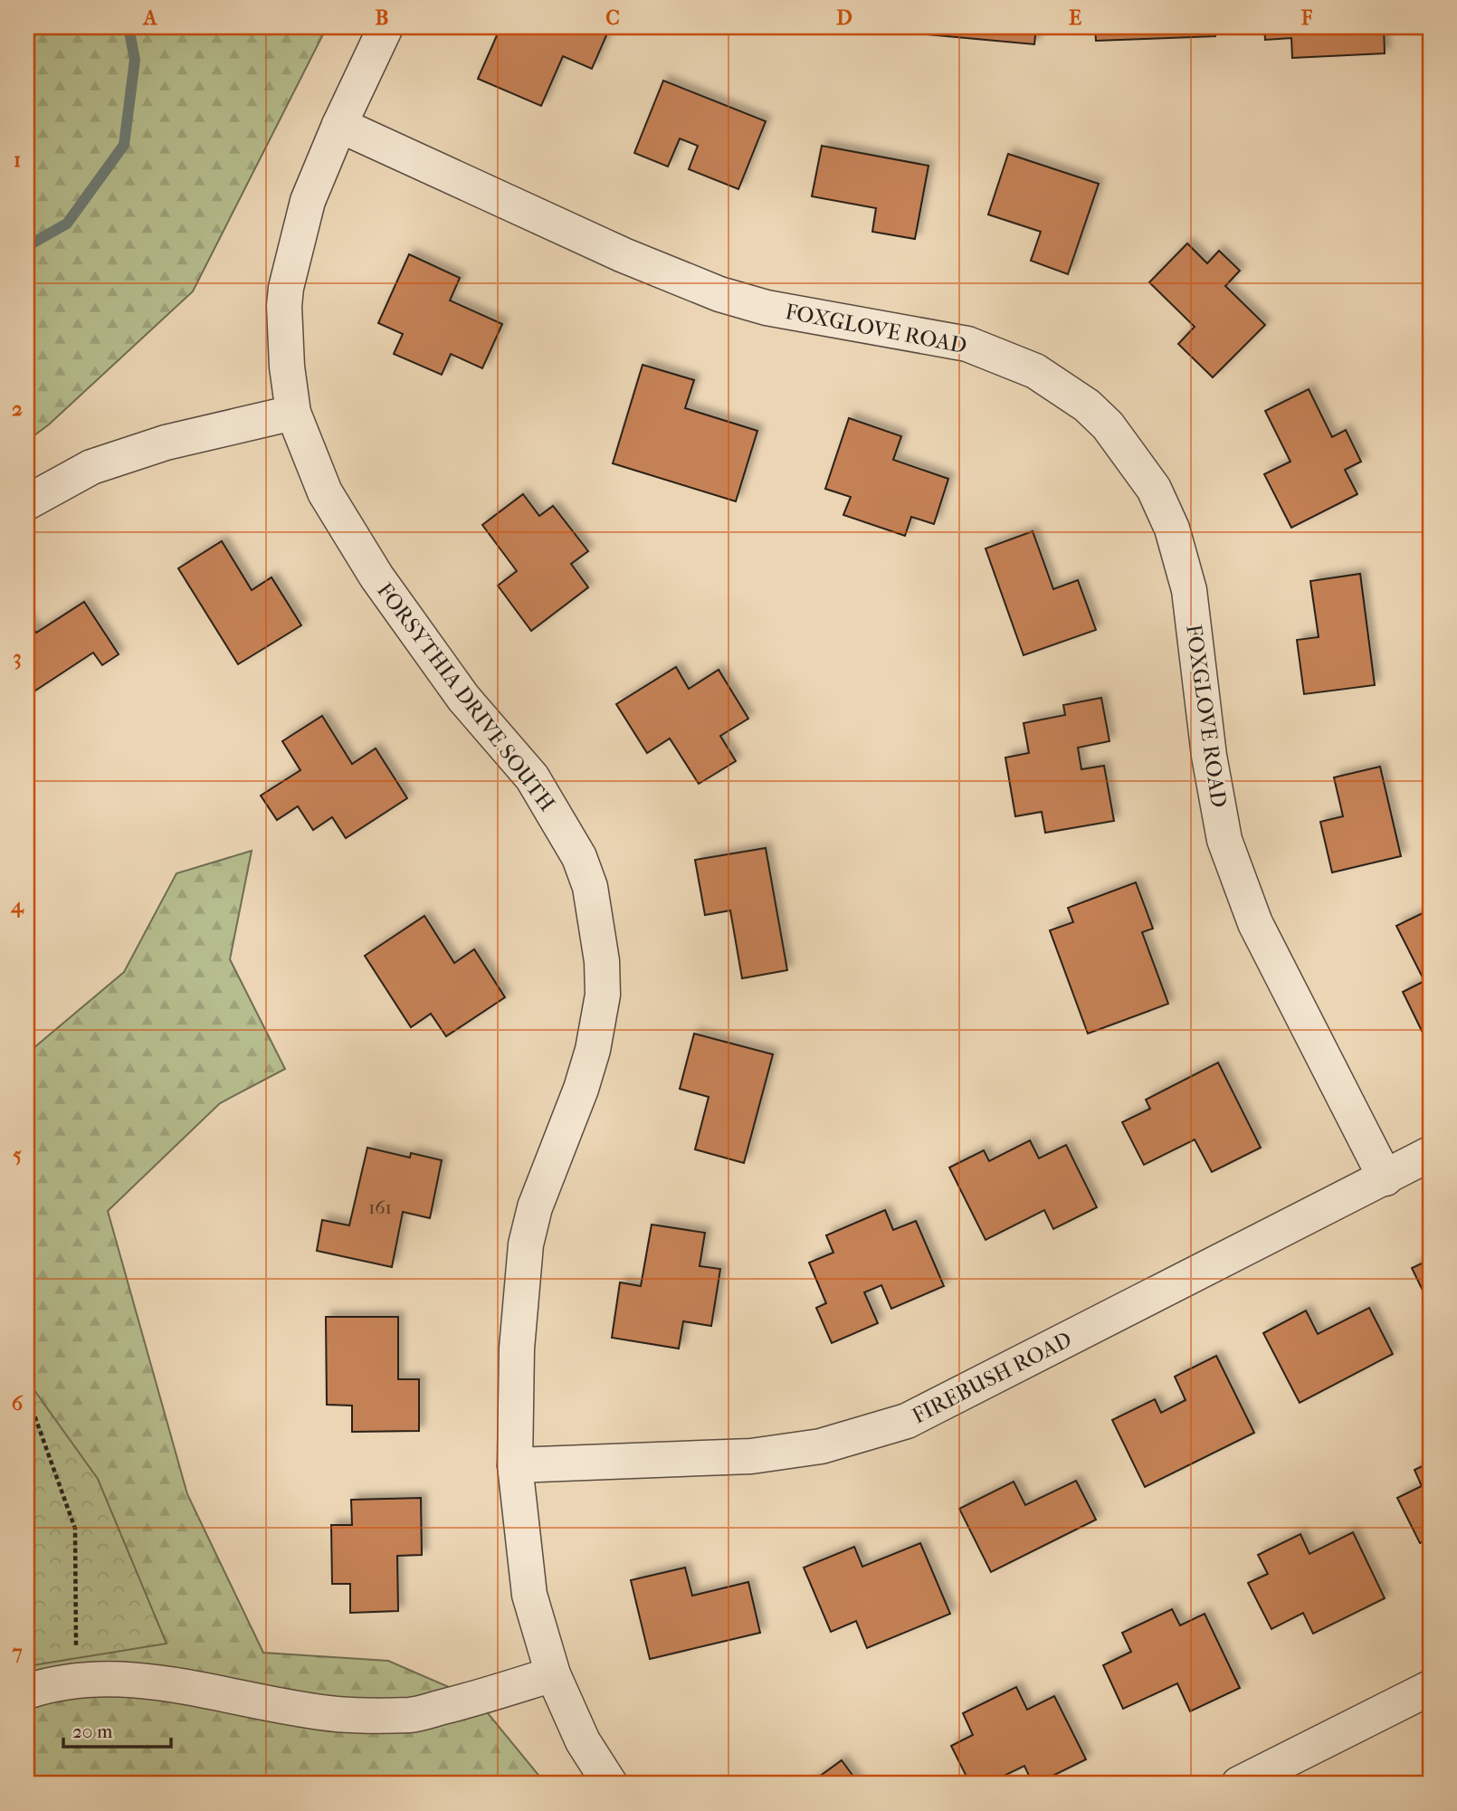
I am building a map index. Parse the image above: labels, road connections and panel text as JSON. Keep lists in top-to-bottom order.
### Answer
{
  "streets": {
    "street": ["FOXGLOVE ROAD", "FORSYTHIA DRIVE SOUTH", "FIREBUSH ROAD"]
  },
  "crossings": [
    ["FOXGLOVE ROAD", "FORSYTHIA DRIVE SOUTH"],
    ["FOXGLOVE ROAD", "FIREBUSH ROAD"],
    ["FORSYTHIA DRIVE SOUTH", "FIREBUSH ROAD"]
  ],
  "house_numbers": ["161"],
  "scale_bar": "20 m",
  "grid": {
    "columns": [
      "A",
      "B",
      "C",
      "D",
      "E",
      "F"
    ],
    "rows": [
      "1",
      "2",
      "3",
      "4",
      "5",
      "6",
      "7"
    ]
  }
}
